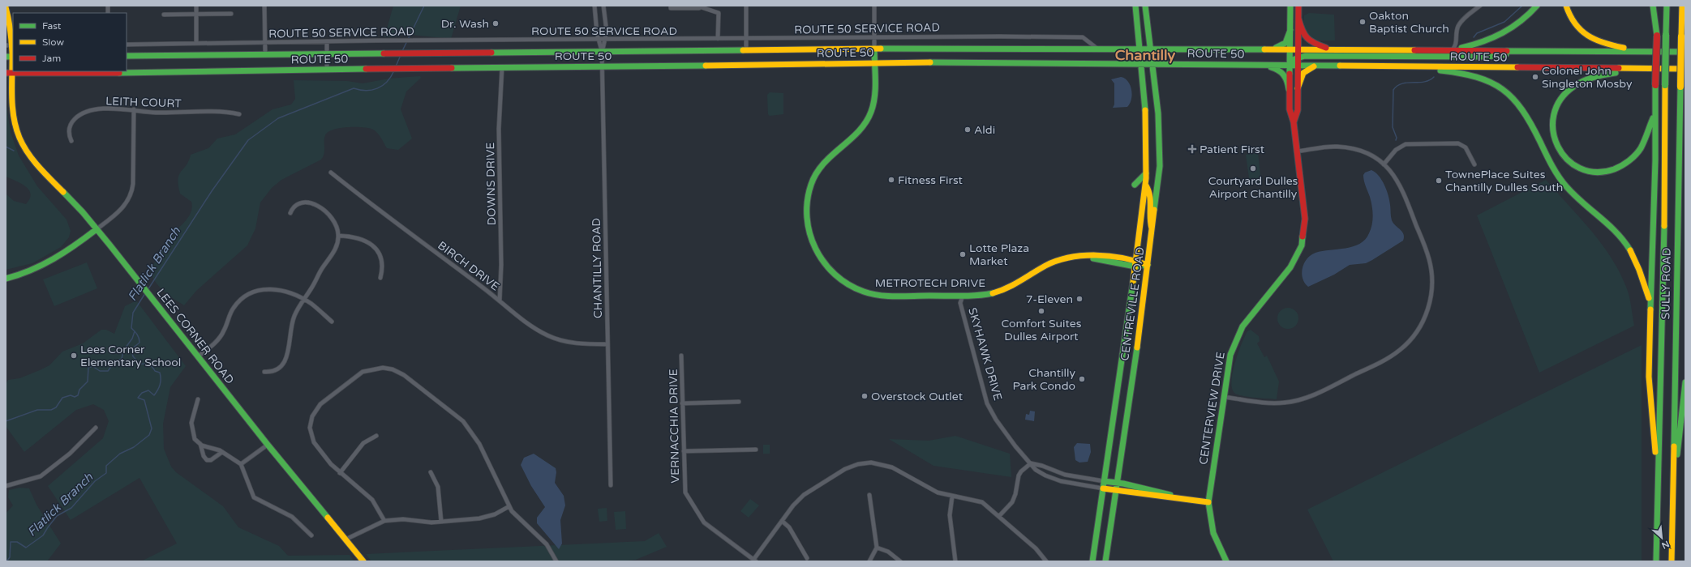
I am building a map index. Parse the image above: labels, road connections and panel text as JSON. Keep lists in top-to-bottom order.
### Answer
{
  "streets": {
    "main road": [
      "ROUTE 50",
      "METROTECH DRIVE",
      "SULLY ROAD",
      "CENTREVILLE ROAD",
      "LEES CORNER ROAD",
      "SKYHAWK DRIVE",
      "CENTERVIEW DRIVE"
    ],
    "street": [
      "ROUTE 50 SERVICE ROAD",
      "LEITH COURT",
      "DOWNS DRIVE",
      "BIRCH DRIVE",
      "CHANTILLY ROAD",
      "VERNACCHIA DRIVE"
    ]
  },
  "crossings": [
    ["ROUTE 50 SERVICE ROAD", "ROUTE 50"],
    ["ROUTE 50 SERVICE ROAD", "CHANTILLY ROAD"],
    ["ROUTE 50", "DOWNS DRIVE"],
    ["ROUTE 50", "CHANTILLY ROAD"],
    ["ROUTE 50", "METROTECH DRIVE"],
    ["ROUTE 50", "CENTREVILLE ROAD"],
    ["ROUTE 50", "LEES CORNER ROAD"],
    ["ROUTE 50", "CENTERVIEW DRIVE"],
    ["DOWNS DRIVE", "BIRCH DRIVE"],
    ["BIRCH DRIVE", "CHANTILLY ROAD"],
    ["METROTECH DRIVE", "CENTREVILLE ROAD"],
    ["METROTECH DRIVE", "SKYHAWK DRIVE"],
    ["CENTREVILLE ROAD", "SKYHAWK DRIVE"],
    ["SKYHAWK DRIVE", "CENTERVIEW DRIVE"]
  ],
  "districts": ["Chantilly"],
  "water": ["Flatlick Branch"],
  "places": {
    "other": [
      "Oakton Baptist Church",
      "Dr. Wash",
      "Colonel John Singleton Mosby",
      "Aldi",
      "Courtyard Dulles Airport Chantilly",
      "Fitness First",
      "TownePlace Suites Chantilly Dulles South",
      "Lotte Plaza Market",
      "7-Eleven",
      "Comfort Suites Dulles Airport",
      "Lees Corner Elementary School",
      "Chantilly Park Condo",
      "Overstock Outlet"
    ],
    "health": ["Patient First"]
  },
  "legend": ["Fast", "Slow", "Jam"],
  "north": "bottom right"
}
